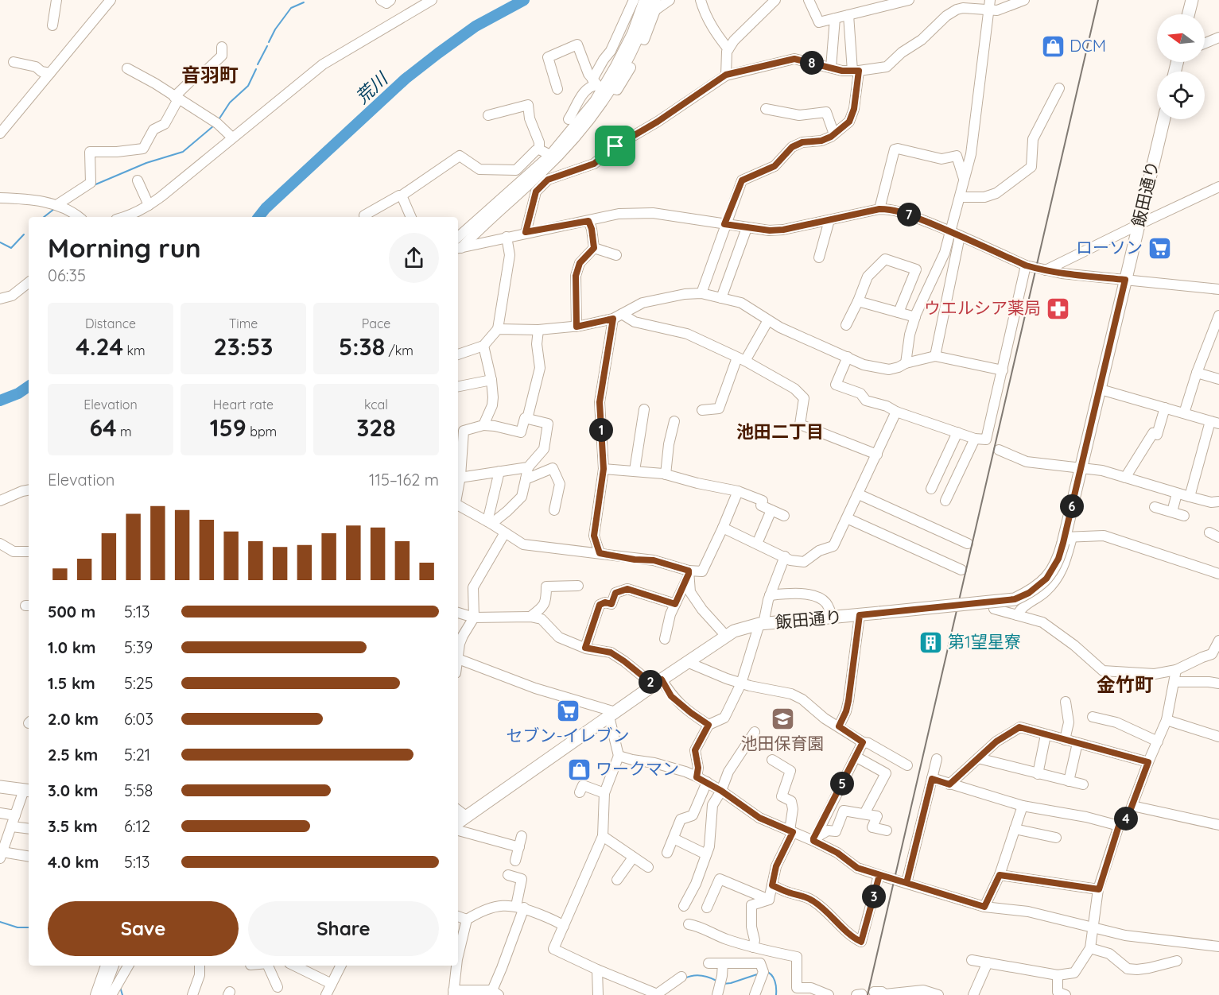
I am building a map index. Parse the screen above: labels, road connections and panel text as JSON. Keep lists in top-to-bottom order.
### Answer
{
  "streets": {
    "main road": ["飯田通り"]
  },
  "districts": ["音羽町", "池田二丁目", "金竹町"],
  "water": ["荒川"],
  "places": {
    "shop": ["DCM", "ワークマン"],
    "supermarket": ["ローソン", "セブン-イレブン"],
    "pharmacy": ["ウエルシア薬局"],
    "building": ["第1望星寮"],
    "school or university": ["池田保育園"]
  },
  "north": "left",
  "page": {
    "pins": [
      "8",
      "7",
      "1",
      "6",
      "2",
      "5",
      "4",
      "3"
    ],
    "heading": ["Morning run", "06:35"],
    "stats": [
      ["Distance", "4.24 km"],
      ["Time", "23:53"],
      ["Pace", "5:38 /km"],
      ["Elevation", "64 m"],
      ["Heart rate", "159 bpm"],
      ["kcal", "328"]
    ],
    "chart": ["Elevation", "115–162 m"],
    "list": [
      {
        "name": "500 m",
        "note": "5:13"
      },
      {
        "name": "1.0 km",
        "note": "5:39"
      },
      {
        "name": "1.5 km",
        "note": "5:25"
      },
      {
        "name": "2.0 km",
        "note": "6:03"
      },
      {
        "name": "2.5 km",
        "note": "5:21"
      },
      {
        "name": "3.0 km",
        "note": "5:58"
      },
      {
        "name": "3.5 km",
        "note": "6:12"
      },
      {
        "name": "4.0 km",
        "note": "5:13"
      }
    ],
    "buttons": ["Save", "Share"]
  }
}
